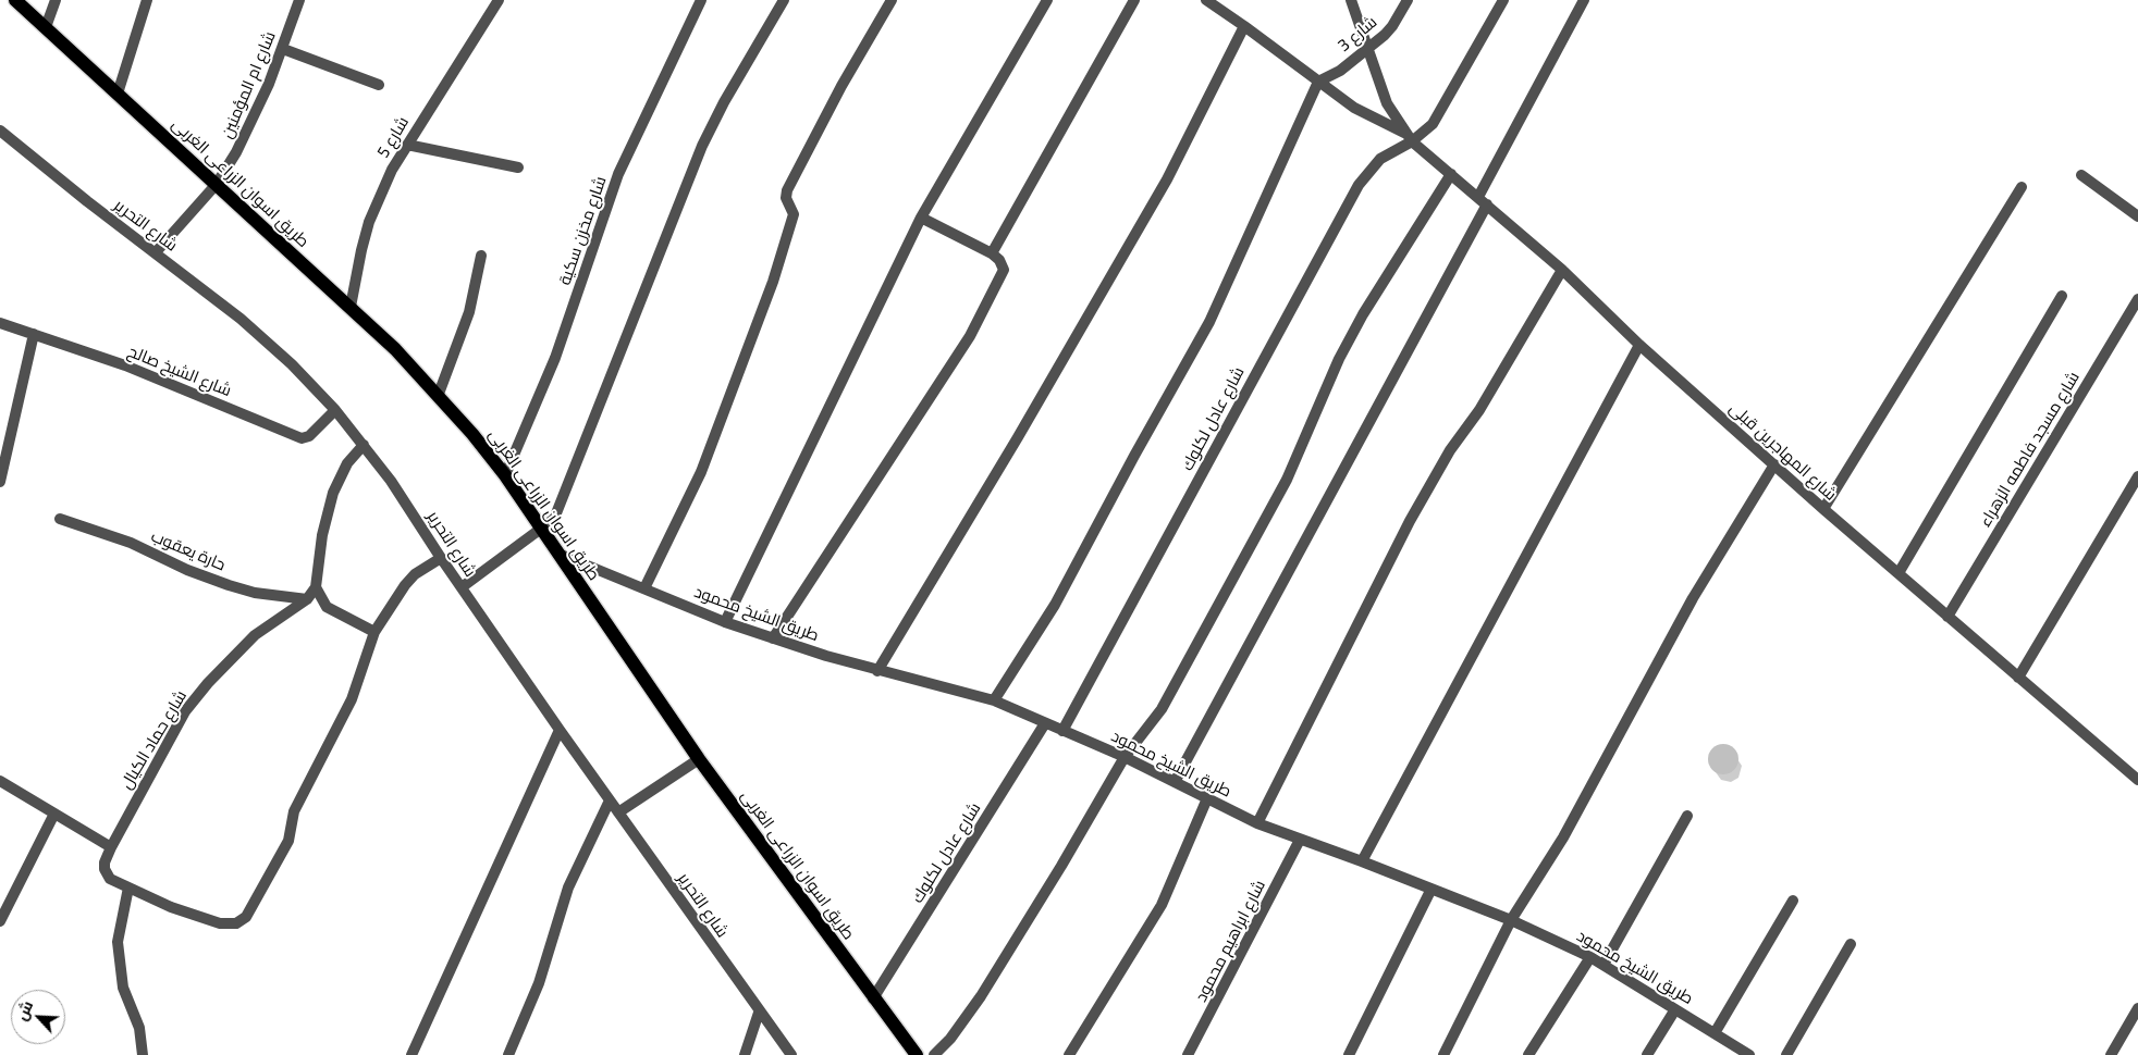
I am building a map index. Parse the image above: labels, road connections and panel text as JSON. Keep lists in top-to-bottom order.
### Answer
{
  "streets": {
    "main road": ["طريق اسوان الزراعى الغربى"],
    "street": [
      "شارع 3",
      "شارع ام المؤمنين",
      "شارع 5",
      "شارع التحرير",
      "شارع مخزن سكية",
      "شارع الشيخ صالح",
      "شارع عادل لكلوك",
      "شارع مسجد فاطمه الزهراء",
      "شارع المهاجرين قبلى",
      "حارة يعقوب",
      "طريق الشيخ محمود",
      "شارع حماد الكيال",
      "شارع ابراهيم محمود"
    ]
  },
  "crossings": [
    ["شارع ام المؤمنين", "طريق اسوان الزراعى الغربى"],
    ["شارع ام المؤمنين", "شارع التحرير"],
    ["شارع 5", "طريق اسوان الزراعى الغربى"],
    ["طريق اسوان الزراعى الغربى", "شارع مخزن سكية"],
    ["طريق اسوان الزراعى الغربى", "شارع عادل لكلوك"],
    ["طريق اسوان الزراعى الغربى", "طريق الشيخ محمود"],
    ["شارع التحرير", "شارع الشيخ صالح"],
    ["شارع التحرير", "شارع حماد الكيال"],
    ["شارع عادل لكلوك", "شارع المهاجرين قبلى"],
    ["شارع عادل لكلوك", "طريق الشيخ محمود"],
    ["شارع مسجد فاطمه الزهراء", "شارع المهاجرين قبلى"],
    ["حارة يعقوب", "شارع حماد الكيال"],
    ["طريق الشيخ محمود", "شارع ابراهيم محمود"]
  ],
  "north": "top left"
}
